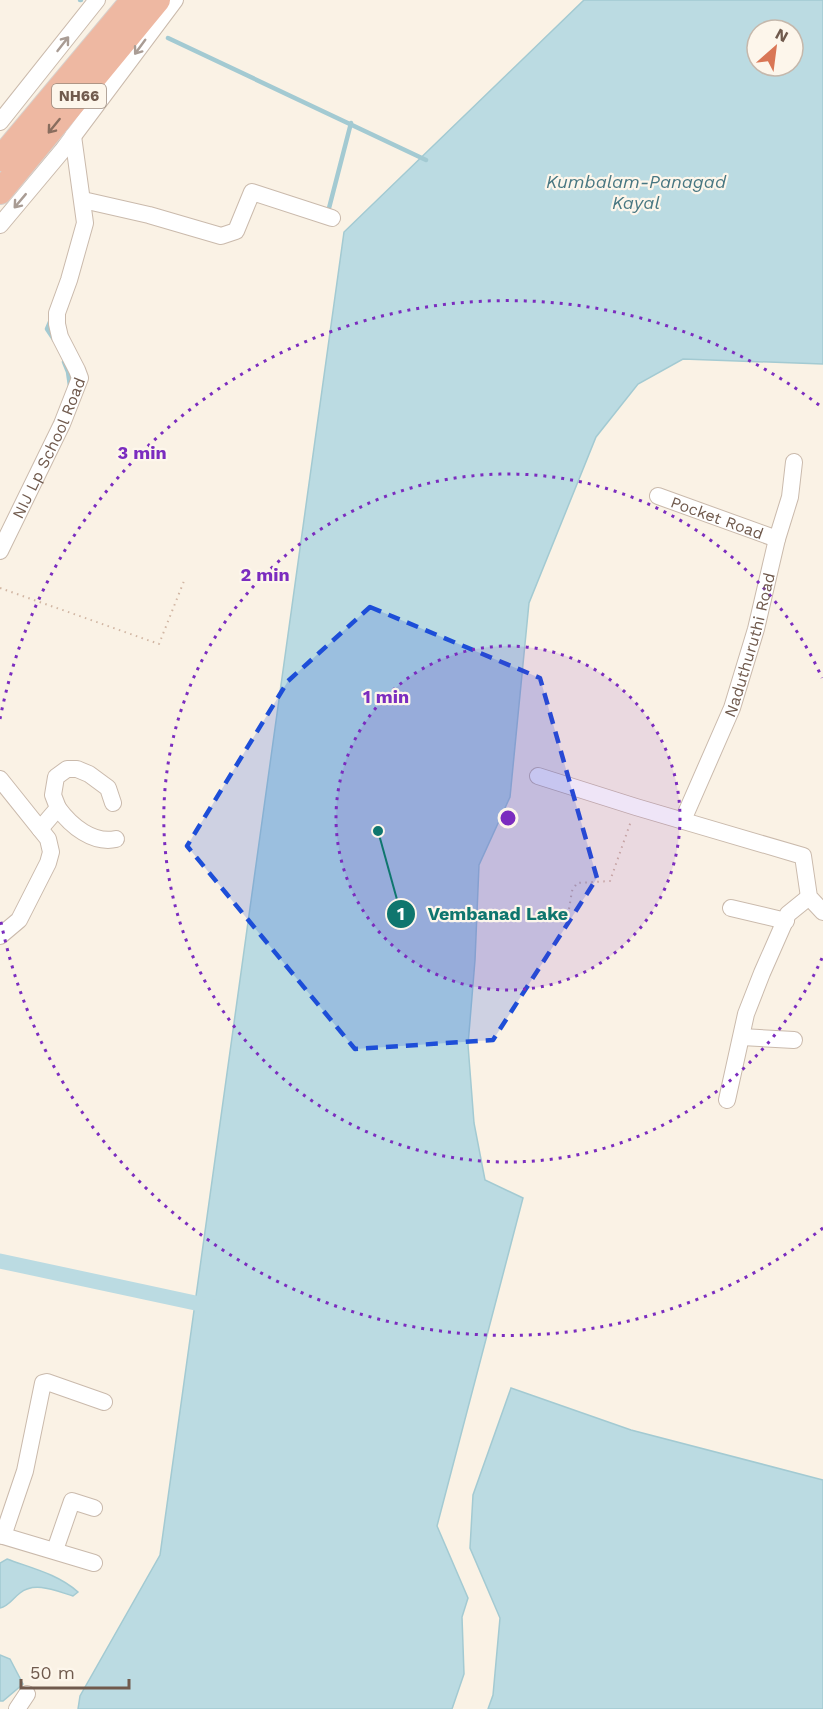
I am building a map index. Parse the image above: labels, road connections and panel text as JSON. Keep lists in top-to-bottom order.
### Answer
{
  "streets": {
    "highway": ["NH66"],
    "street": ["NIJ Lp School Road", "Pocket Road", "Naduthuruthi Road"]
  },
  "crossings": [
    ["Pocket Road", "Naduthuruthi Road"]
  ],
  "water": ["Kumbalam-Panagad Kayal"],
  "places": ["Vembanad Lake"],
  "scale_bar": "50 m",
  "north": "top right",
  "rings": ["3 min", "2 min", "1 min"]
}
